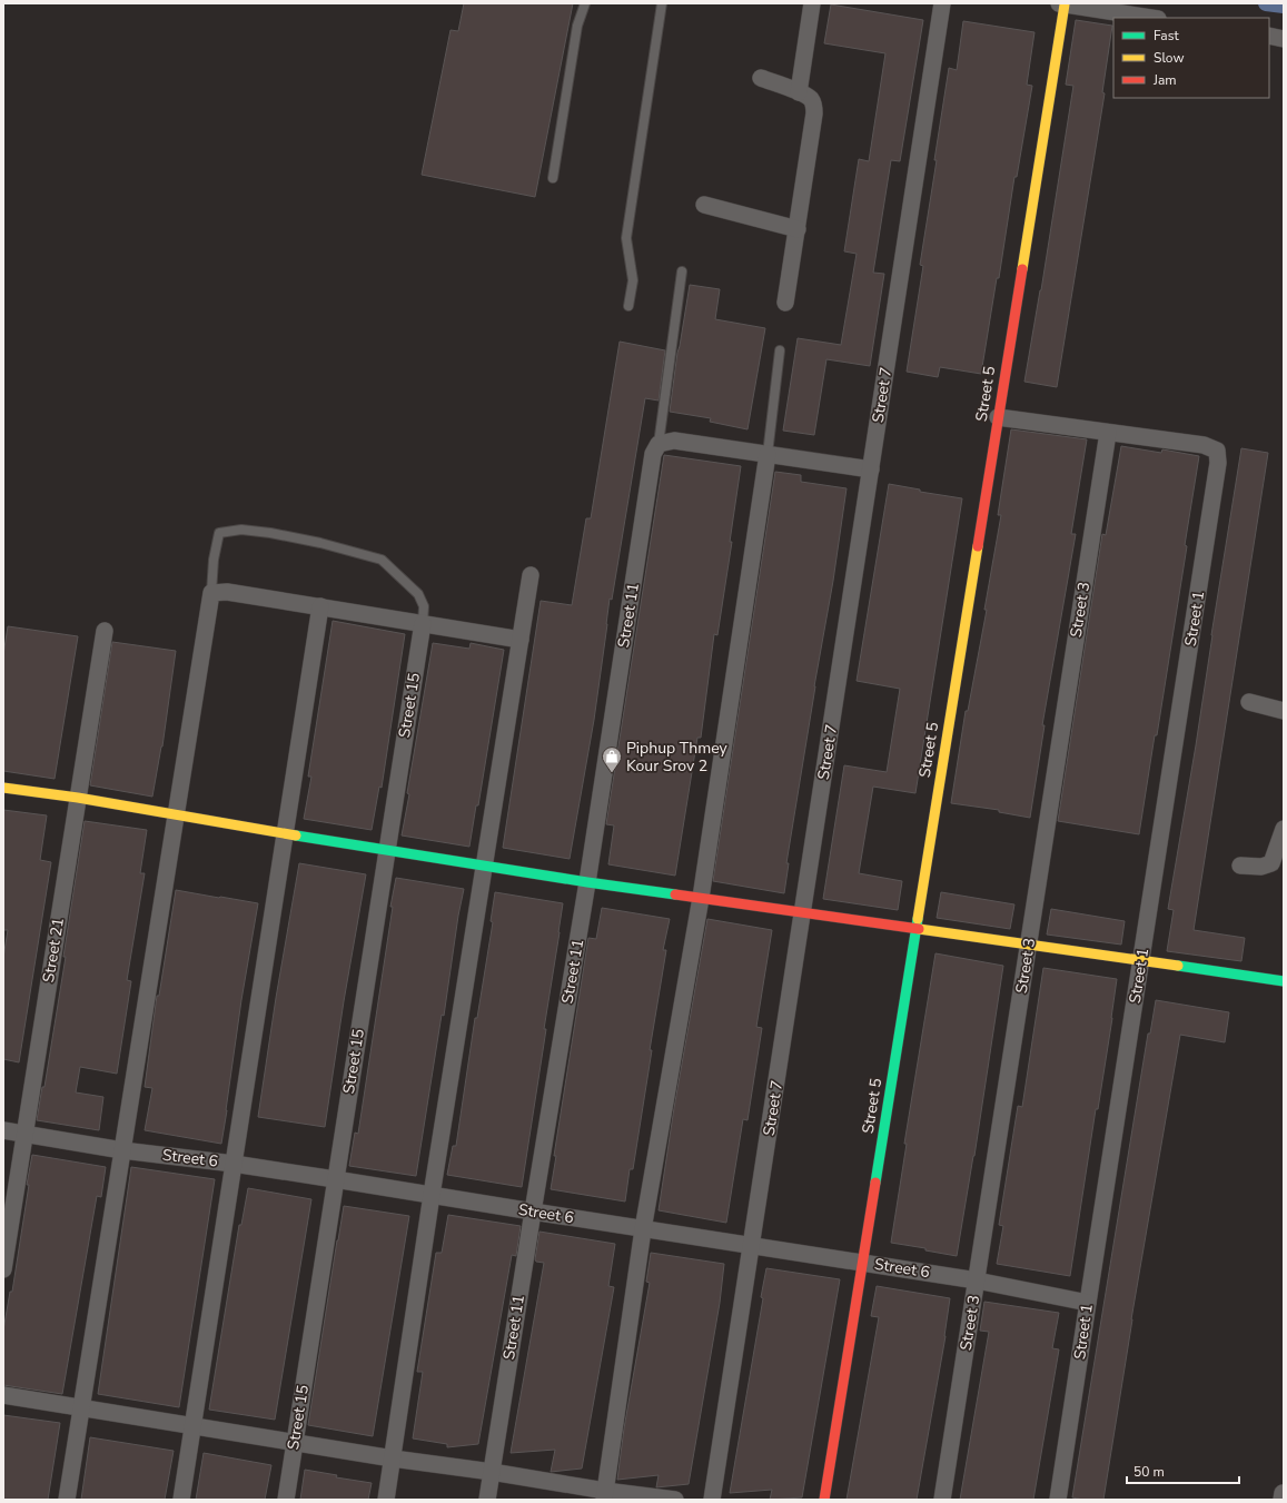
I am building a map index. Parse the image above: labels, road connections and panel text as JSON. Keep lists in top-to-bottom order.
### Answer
{
  "streets": {
    "street": [
      "Street 5",
      "Street 7",
      "Street 3",
      "Street 11",
      "Street 1",
      "Street 15",
      "Street 21",
      "Street 6"
    ]
  },
  "crossings": [
    ["Street 5", "Street 6"],
    ["Street 7", "Street 6"],
    ["Street 3", "Street 1"],
    ["Street 3", "Street 6"],
    ["Street 11", "Street 6"],
    ["Street 1", "Street 6"],
    ["Street 15", "Street 6"],
    ["Street 21", "Street 6"]
  ],
  "places": {
    "shop": ["Piphup Thmey Kour Srov 2"]
  },
  "legend": ["Fast", "Slow", "Jam"],
  "scale_bar": "50 m"
}
